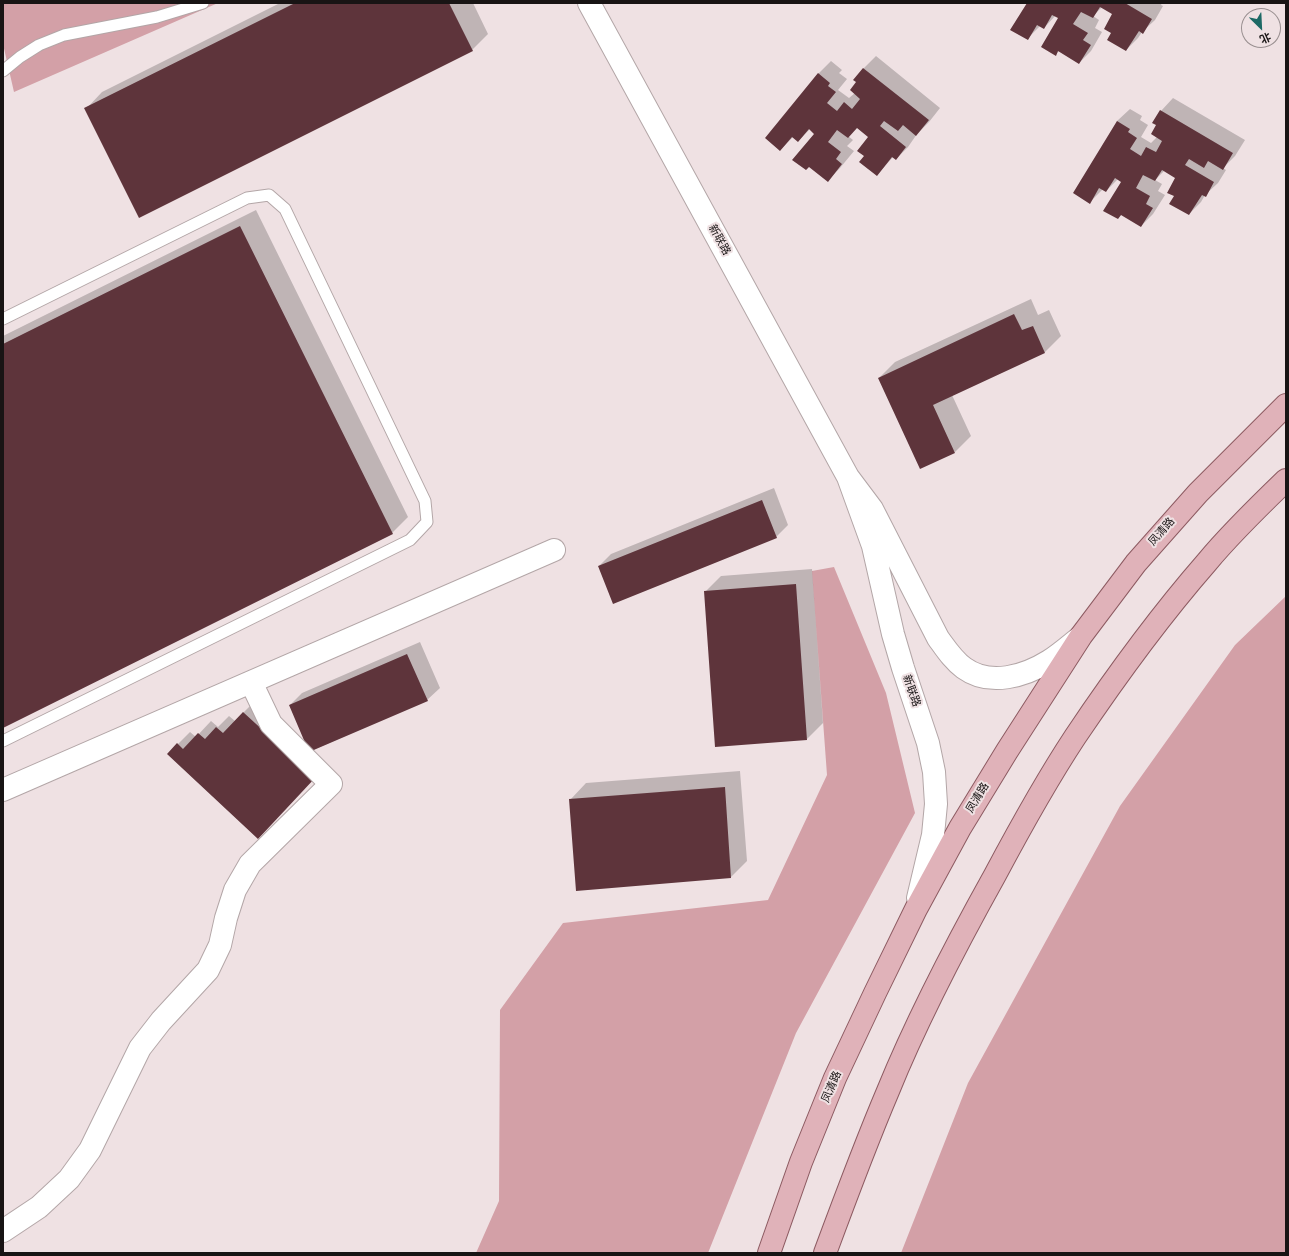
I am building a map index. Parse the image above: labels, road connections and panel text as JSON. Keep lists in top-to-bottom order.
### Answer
{
  "streets": {
    "main road": ["凤清路"],
    "street": ["新联路"]
  },
  "crossings": [
    ["新联路", "凤清路"]
  ],
  "north": "bottom right"
}
